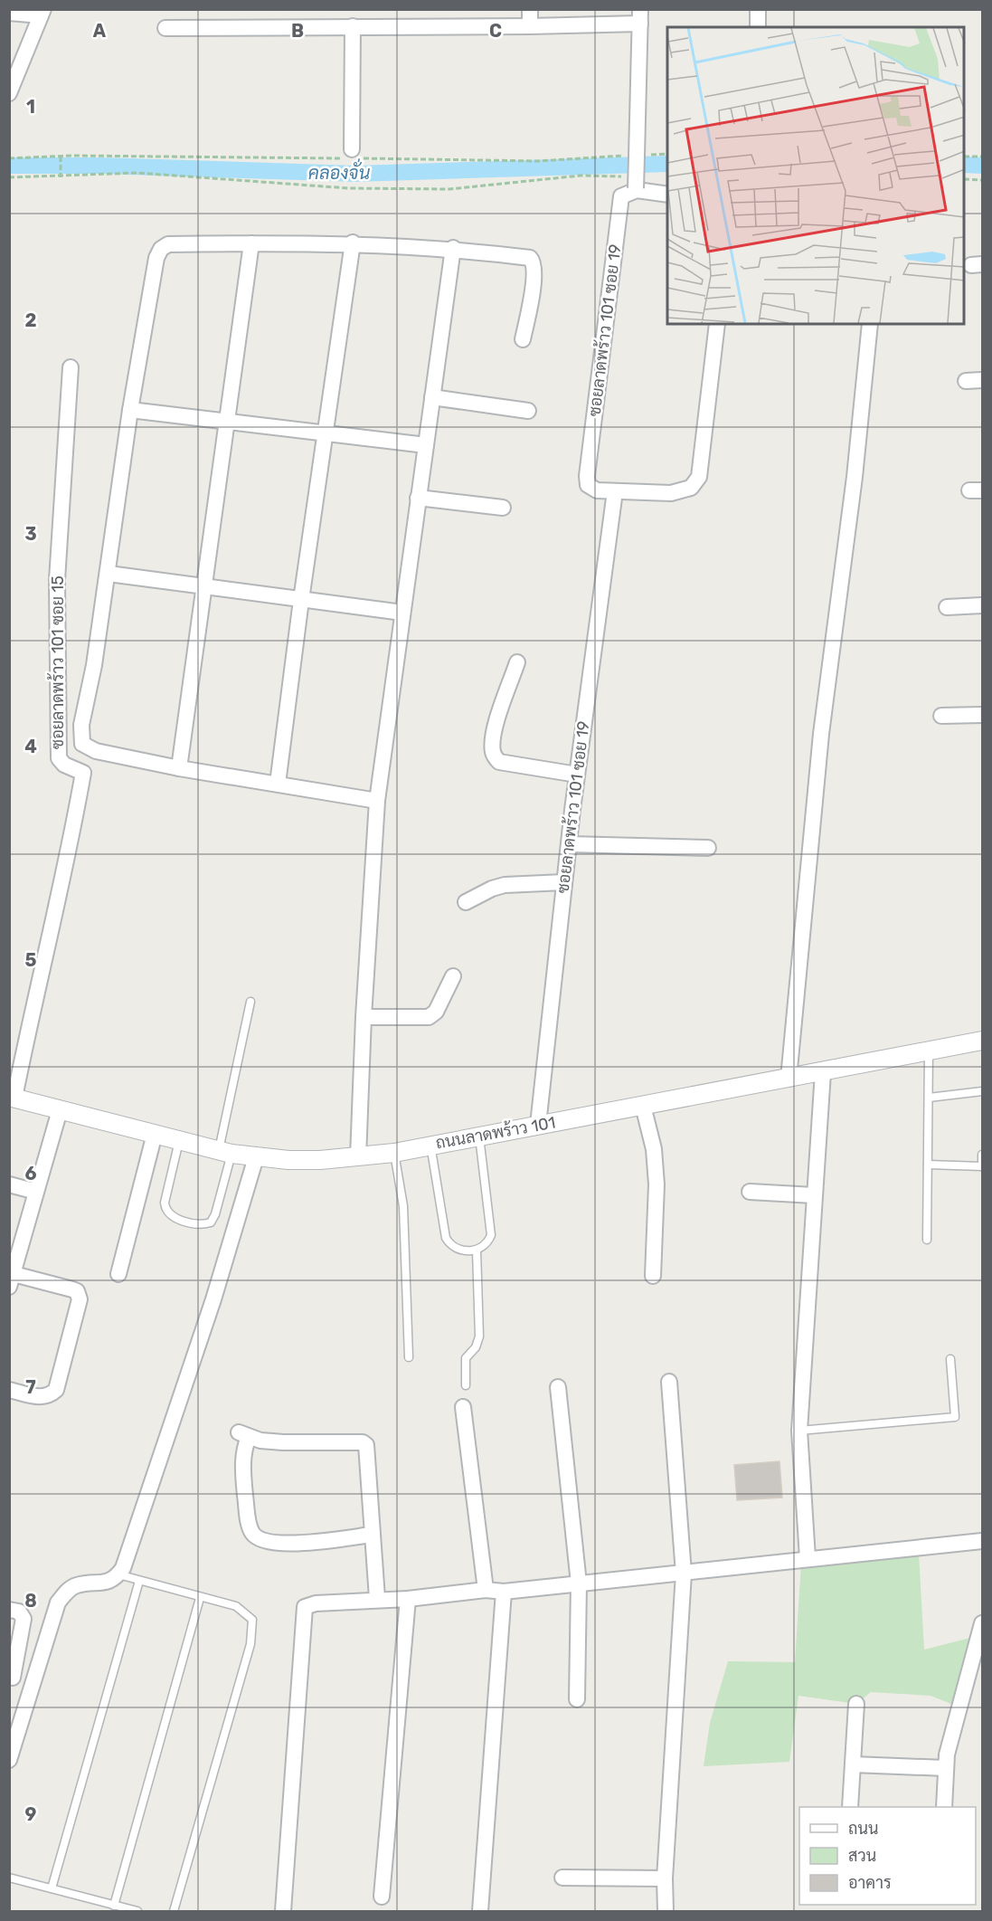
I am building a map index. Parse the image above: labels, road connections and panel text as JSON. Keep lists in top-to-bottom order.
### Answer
{
  "streets": {
    "street": ["ซอยลาดพร้าว 101 ซอย 19", "ซอยลาดพร้าว 101 ซอย 15", "ถนนลาดพร้าว 101"]
  },
  "crossings": [
    ["ซอยลาดพร้าว 101 ซอย 19", "ถนนลาดพร้าว 101"],
    ["ซอยลาดพร้าว 101 ซอย 15", "ถนนลาดพร้าว 101"]
  ],
  "water": ["คลองจั่น"],
  "legend": ["ถนน", "สวน", "อาคาร"],
  "grid": {
    "columns": ["A", "B", "C"],
    "rows": [
      "1",
      "2",
      "3",
      "4",
      "5",
      "6",
      "7",
      "8",
      "9"
    ]
  }
}
